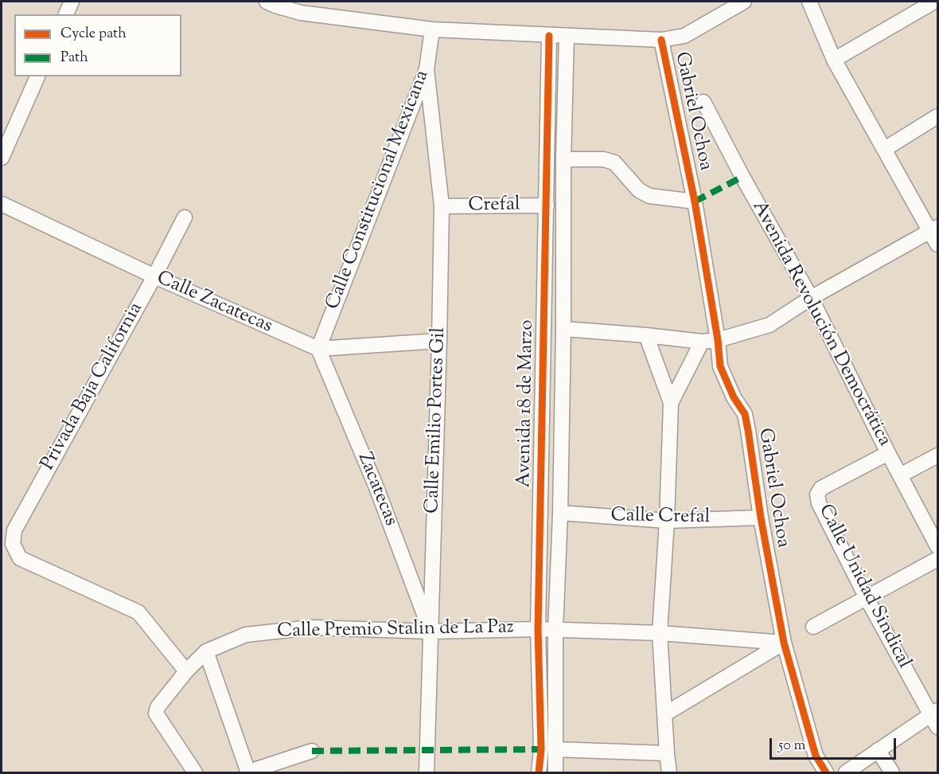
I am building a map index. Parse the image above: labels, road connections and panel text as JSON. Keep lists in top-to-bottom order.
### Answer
{
  "streets": {
    "street": [
      "Gabriel Ochoa",
      "Calle Constitucional Mexicana",
      "Crefal",
      "Calle Zacatecas",
      "Avenida Revolución Democrática",
      "Privada Baja California",
      "Avenida 18 de Marzo",
      "Calle Emilio Portes Gil",
      "Zacatecas",
      "Calle Crefal",
      "Calle Unidad Sindical",
      "Calle Premio Stalin de La Paz"
    ]
  },
  "crossings": [
    ["Gabriel Ochoa", "Calle Crefal"],
    ["Gabriel Ochoa", "Calle Premio Stalin de La Paz"],
    ["Calle Constitucional Mexicana", "Calle Zacatecas"],
    ["Calle Constitucional Mexicana", "Calle Emilio Portes Gil"],
    ["Calle Constitucional Mexicana", "Zacatecas"],
    ["Crefal", "Avenida 18 de Marzo"],
    ["Crefal", "Calle Emilio Portes Gil"],
    ["Calle Zacatecas", "Privada Baja California"],
    ["Calle Zacatecas", "Calle Emilio Portes Gil"],
    ["Calle Zacatecas", "Zacatecas"],
    ["Avenida Revolución Democrática", "Calle Unidad Sindical"],
    ["Privada Baja California", "Calle Premio Stalin de La Paz"],
    ["Avenida 18 de Marzo", "Calle Crefal"],
    ["Avenida 18 de Marzo", "Calle Premio Stalin de La Paz"],
    ["Calle Emilio Portes Gil", "Zacatecas"],
    ["Calle Emilio Portes Gil", "Calle Premio Stalin de La Paz"],
    ["Zacatecas", "Calle Premio Stalin de La Paz"]
  ],
  "legend": ["Cycle path", "Path"],
  "scale_bar": "50 m"
}
